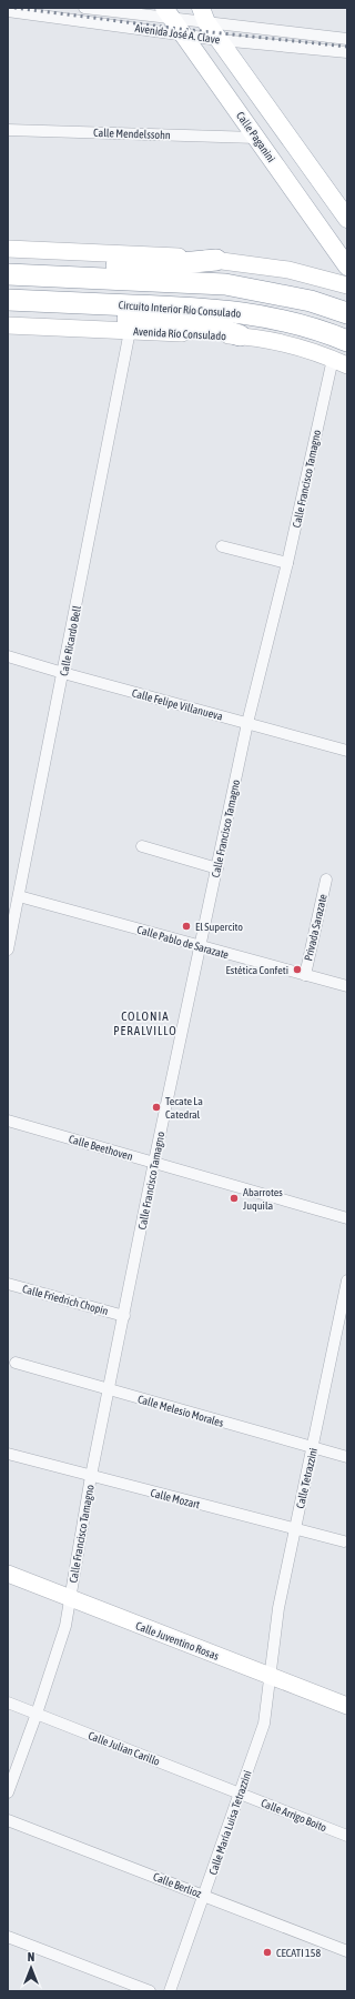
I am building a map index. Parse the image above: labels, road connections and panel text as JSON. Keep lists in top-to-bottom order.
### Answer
{
  "streets": {
    "highway": ["Circuito Interior Río Consulado"],
    "main road": ["Calle Paganini", "Avenida Río Consulado", "Calle Juventino Rosas"],
    "street": [
      "Avenida José A. Clave",
      "Calle Mendelssohn",
      "Calle Francisco Tamagno",
      "Calle Ricardo Bell",
      "Calle Felipe Villanueva",
      "Privada Sarazate",
      "Calle Pablo de Sarazate",
      "Calle Beethoven",
      "Calle Friedrich Chopin",
      "Calle Melesio Morales",
      "Calle Tetrazzini",
      "Calle Mozart",
      "Calle Julian Carillo",
      "Calle Arrigo Boito",
      "Calle María Luisa Tetrazzini",
      "Calle Berlioz"
    ]
  },
  "crossings": [
    ["Avenida José A. Clave", "Calle Paganini"],
    ["Calle Mendelssohn", "Calle Paganini"],
    ["Avenida Río Consulado", "Calle Francisco Tamagno"],
    ["Avenida Río Consulado", "Calle Ricardo Bell"],
    ["Calle Francisco Tamagno", "Calle Felipe Villanueva"],
    ["Calle Francisco Tamagno", "Calle Pablo de Sarazate"],
    ["Calle Francisco Tamagno", "Calle Beethoven"],
    ["Calle Francisco Tamagno", "Calle Friedrich Chopin"],
    ["Calle Francisco Tamagno", "Calle Melesio Morales"],
    ["Calle Francisco Tamagno", "Calle Mozart"],
    ["Calle Francisco Tamagno", "Calle Juventino Rosas"],
    ["Calle Francisco Tamagno", "Calle Julian Carillo"],
    ["Calle Ricardo Bell", "Calle Felipe Villanueva"],
    ["Calle Ricardo Bell", "Calle Pablo de Sarazate"],
    ["Privada Sarazate", "Calle Pablo de Sarazate"],
    ["Calle Melesio Morales", "Calle Tetrazzini"],
    ["Calle Tetrazzini", "Calle Mozart"],
    ["Calle Tetrazzini", "Calle Juventino Rosas"],
    ["Calle Tetrazzini", "Calle María Luisa Tetrazzini"],
    ["Calle Juventino Rosas", "Calle María Luisa Tetrazzini"],
    ["Calle Julian Carillo", "Calle Arrigo Boito"],
    ["Calle Julian Carillo", "Calle María Luisa Tetrazzini"],
    ["Calle Arrigo Boito", "Calle María Luisa Tetrazzini"],
    ["Calle María Luisa Tetrazzini", "Calle Berlioz"]
  ],
  "districts": ["COLONIA PERALVILLO"],
  "places": [
    "El Supercito",
    "Estética Confeti",
    "Tecate La Catedral",
    "Abarrotes Juquila",
    "CECATI 158"
  ],
  "north": "top"
}
